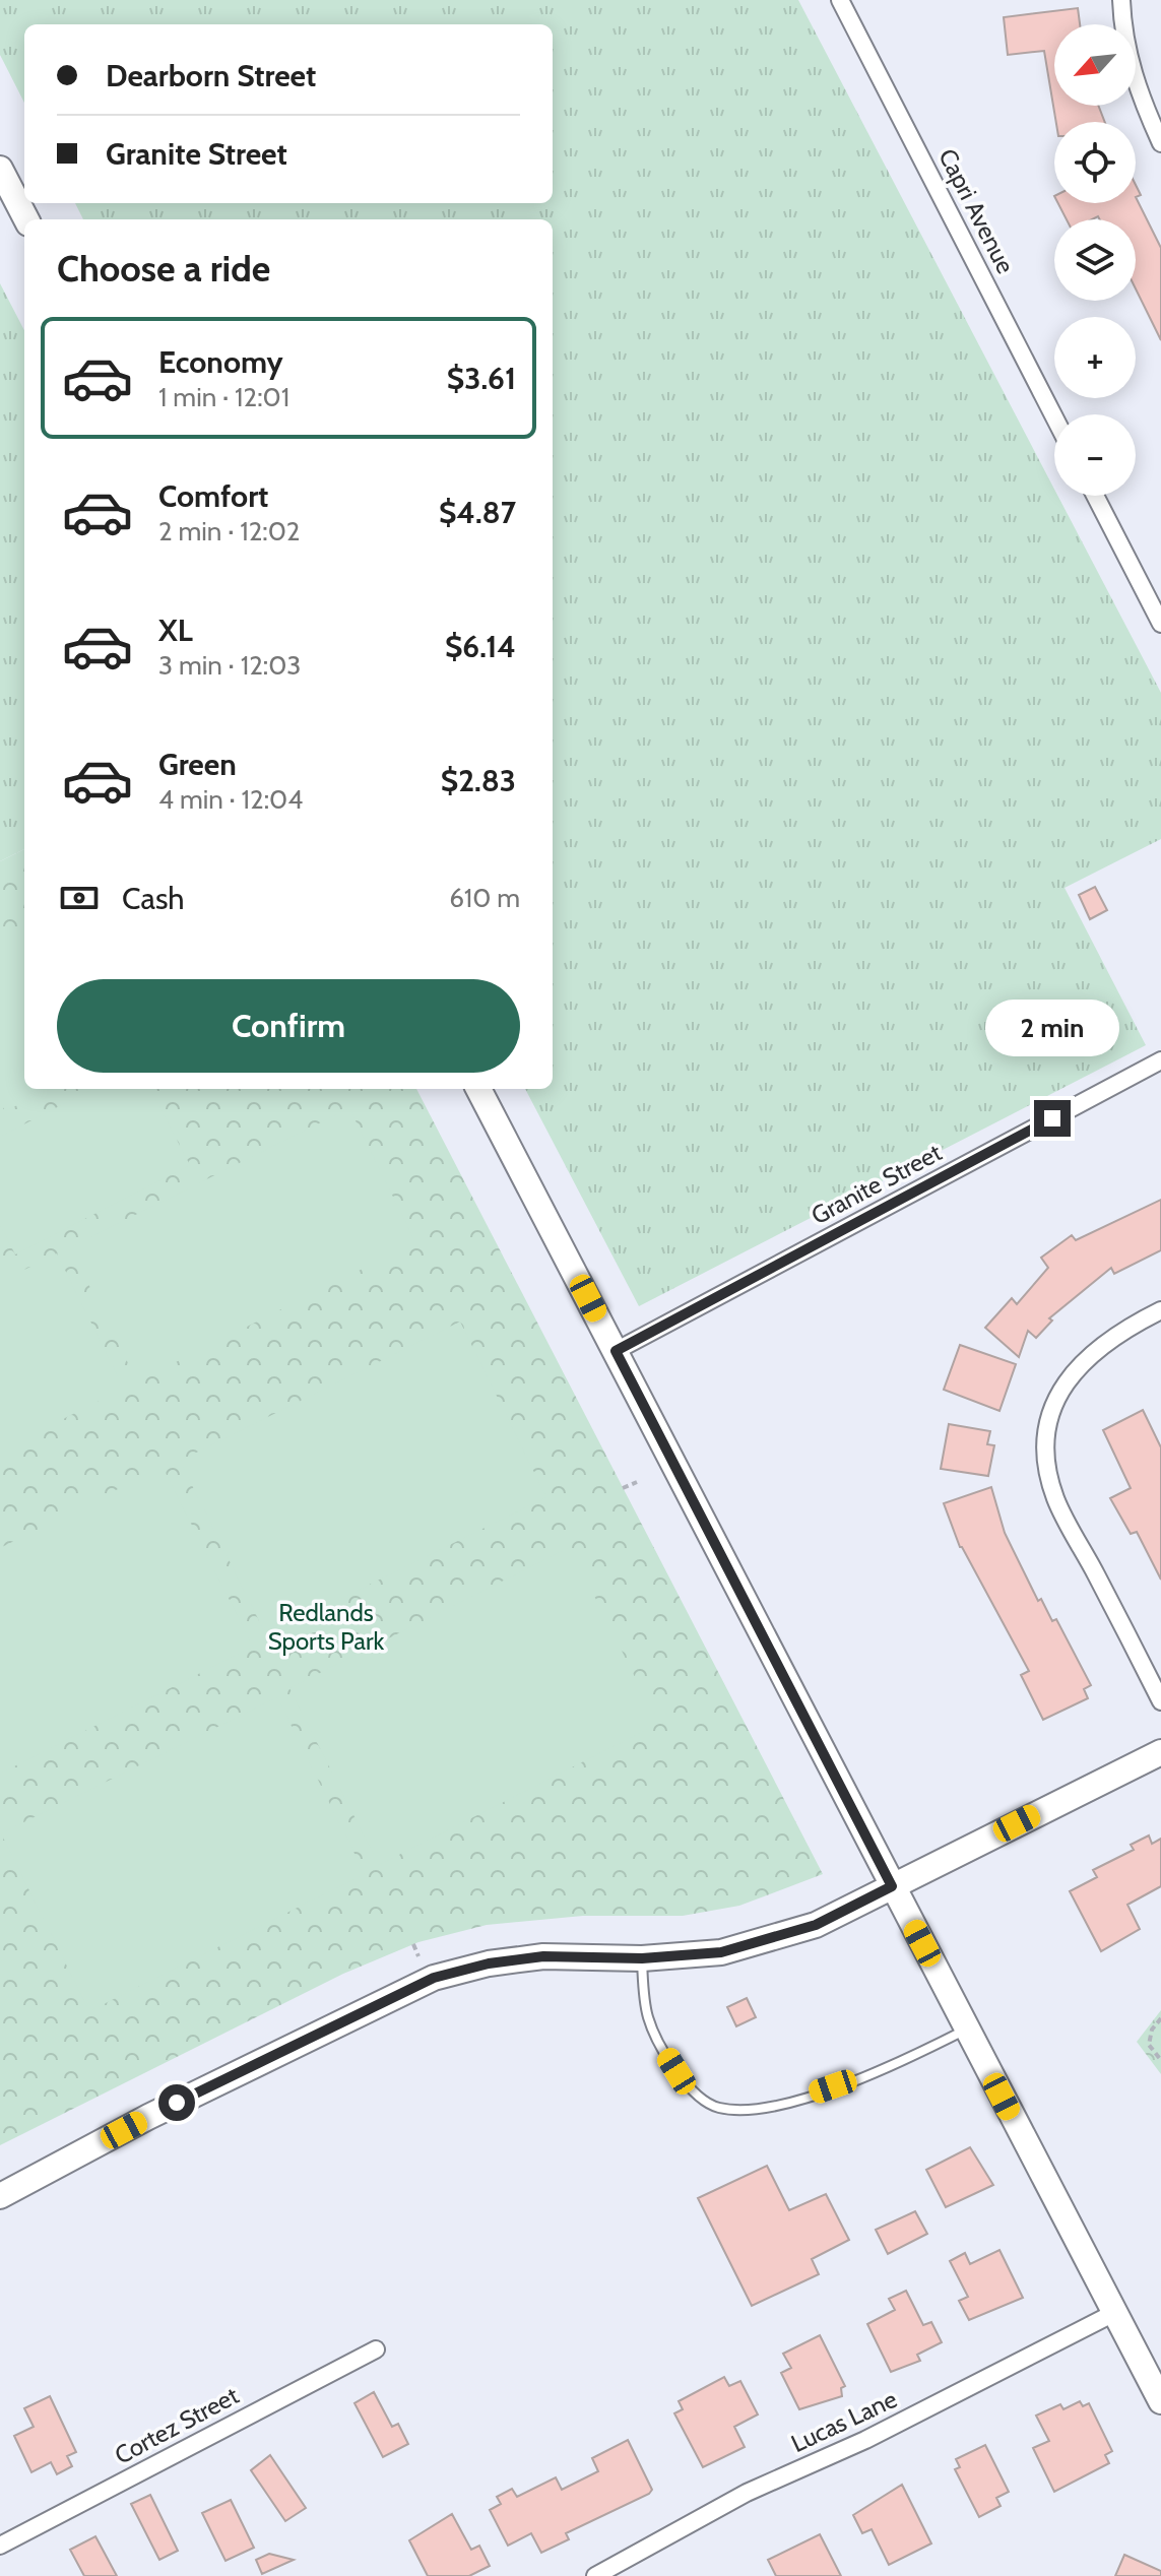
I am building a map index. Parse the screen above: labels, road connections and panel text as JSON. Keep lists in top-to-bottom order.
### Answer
{
  "streets": {
    "street": [
      "Capri Avenue",
      "Granite Street",
      "Lucas Lane",
      "Cortez Street"
    ]
  },
  "parks": ["Redlands Sports Park"],
  "north": "bottom left",
  "page": {
    "map_buttons": ["+", "−"],
    "banner": ["Dearborn Street", "Granite Street"],
    "heading": "Choose a ride",
    "list": [
      {
        "name": "Economy",
        "note": "1 min · 12:01",
        "value": "$3.61"
      },
      {
        "name": "Comfort",
        "note": "2 min · 12:02",
        "value": "$4.87"
      },
      {
        "name": "XL",
        "note": "3 min · 12:03",
        "value": "$6.14"
      },
      {
        "name": "Green",
        "note": "4 min · 12:04",
        "value": "$2.83"
      }
    ],
    "pay": ["Cash", "610 m"],
    "buttons": "Confirm",
    "bubble": "2 min"
  }
}
